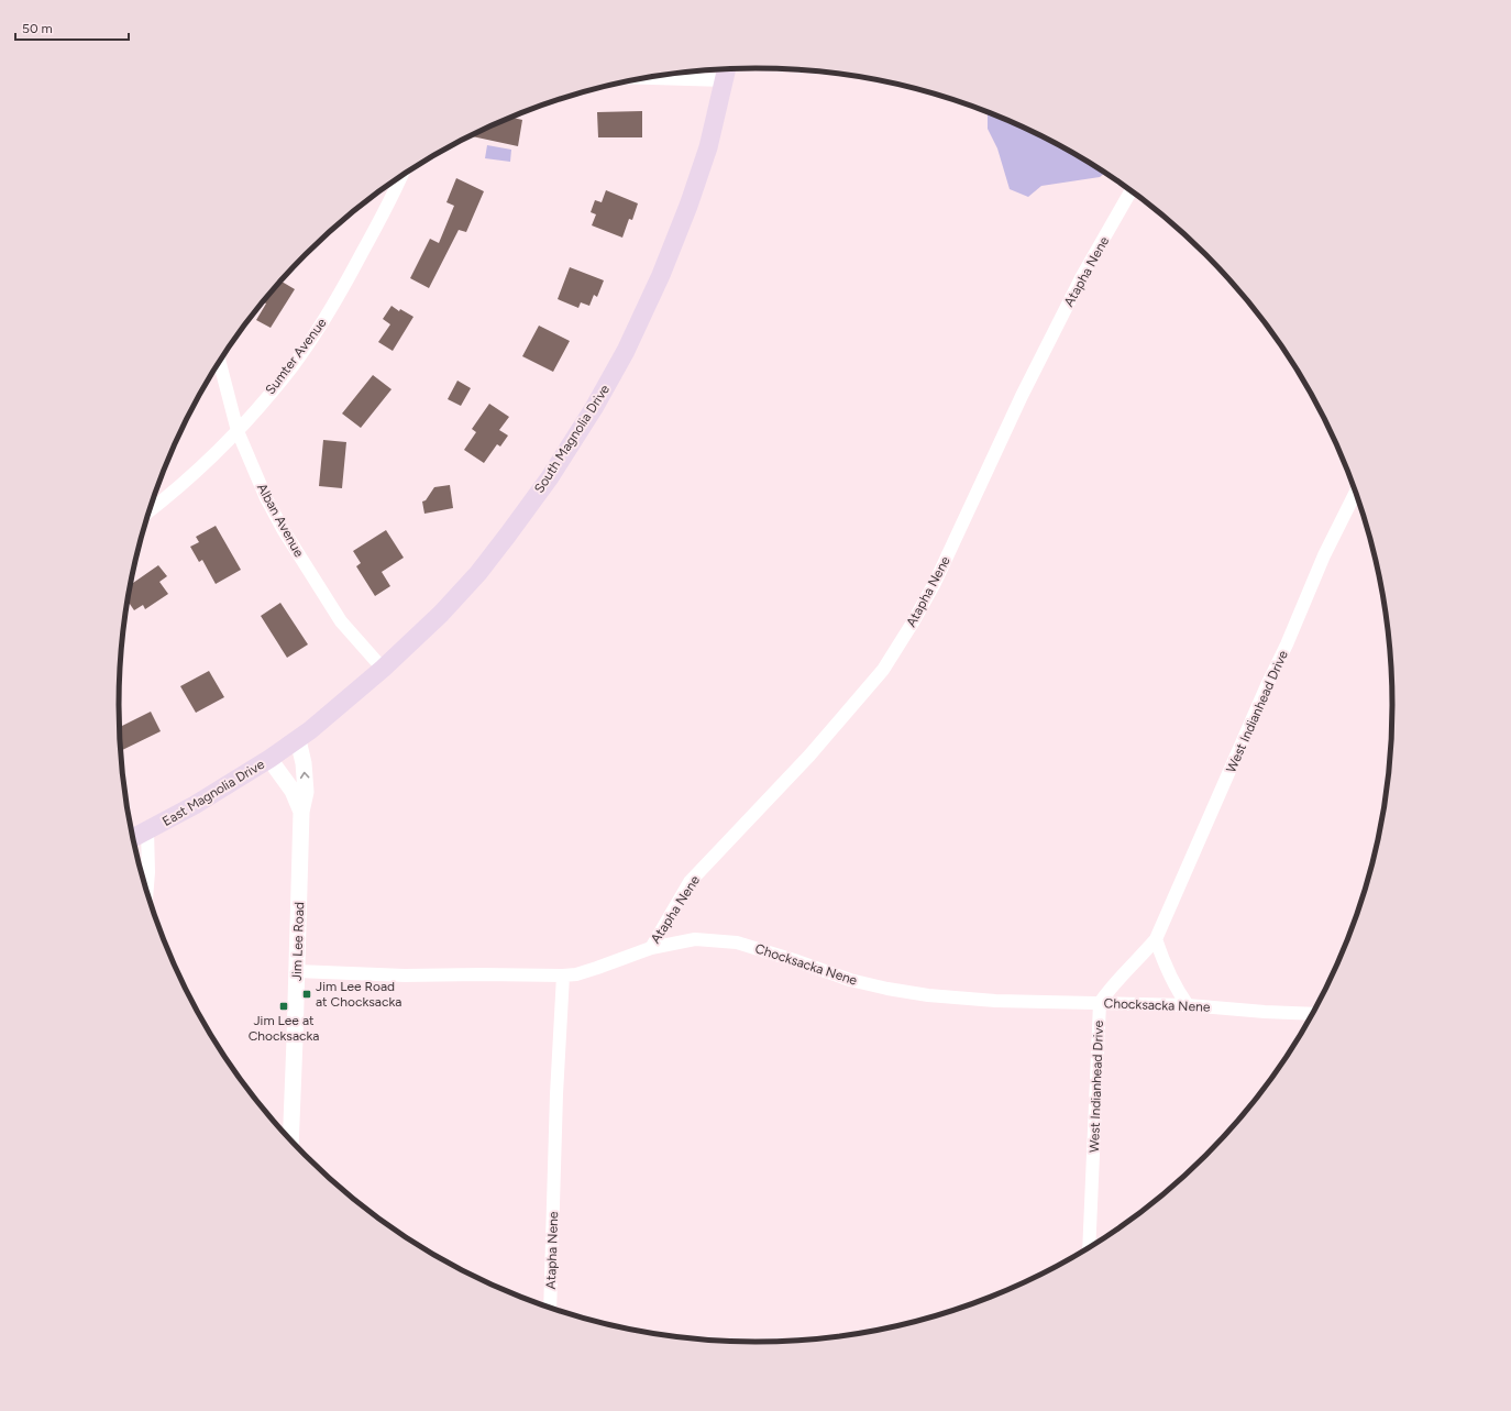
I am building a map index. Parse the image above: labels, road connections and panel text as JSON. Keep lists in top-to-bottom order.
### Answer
{
  "streets": {
    "main road": ["South Magnolia Drive", "East Magnolia Drive"],
    "street": [
      "Atapha Nene",
      "Sumter Avenue",
      "Alban Avenue",
      "West Indianhead Drive",
      "Jim Lee Road",
      "Chocksacka Nene"
    ]
  },
  "crossings": [
    ["Atapha Nene", "Chocksacka Nene"],
    ["Sumter Avenue", "Alban Avenue"],
    ["South Magnolia Drive", "Alban Avenue"],
    ["South Magnolia Drive", "East Magnolia Drive"],
    ["South Magnolia Drive", "Jim Lee Road"],
    ["West Indianhead Drive", "Chocksacka Nene"],
    ["East Magnolia Drive", "Jim Lee Road"],
    ["Jim Lee Road", "Chocksacka Nene"]
  ],
  "places": {
    "transit": ["Jim Lee Road at Chocksacka", "Jim Lee at Chocksacka"]
  },
  "scale_bar": "50 m"
}
